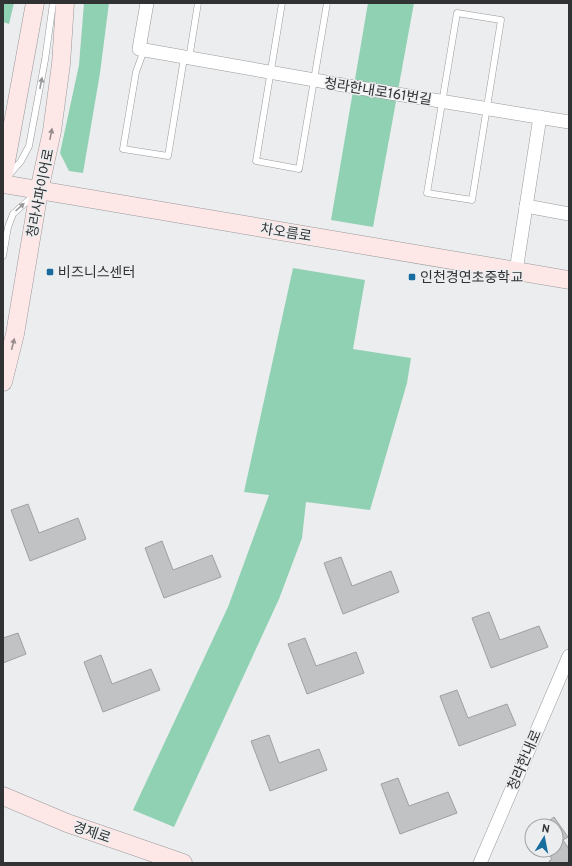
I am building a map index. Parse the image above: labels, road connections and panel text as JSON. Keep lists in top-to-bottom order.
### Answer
{
  "streets": {
    "main road": ["청라사파이어로", "차오름로", "경제로"],
    "street": ["청라한내로161번길", "청라한내로"]
  },
  "crossings": [
    ["청라사파이어로", "차오름로"]
  ],
  "places": {
    "transit": ["비즈니스센터", "인천경연초중학교"]
  },
  "north": "top"
}
